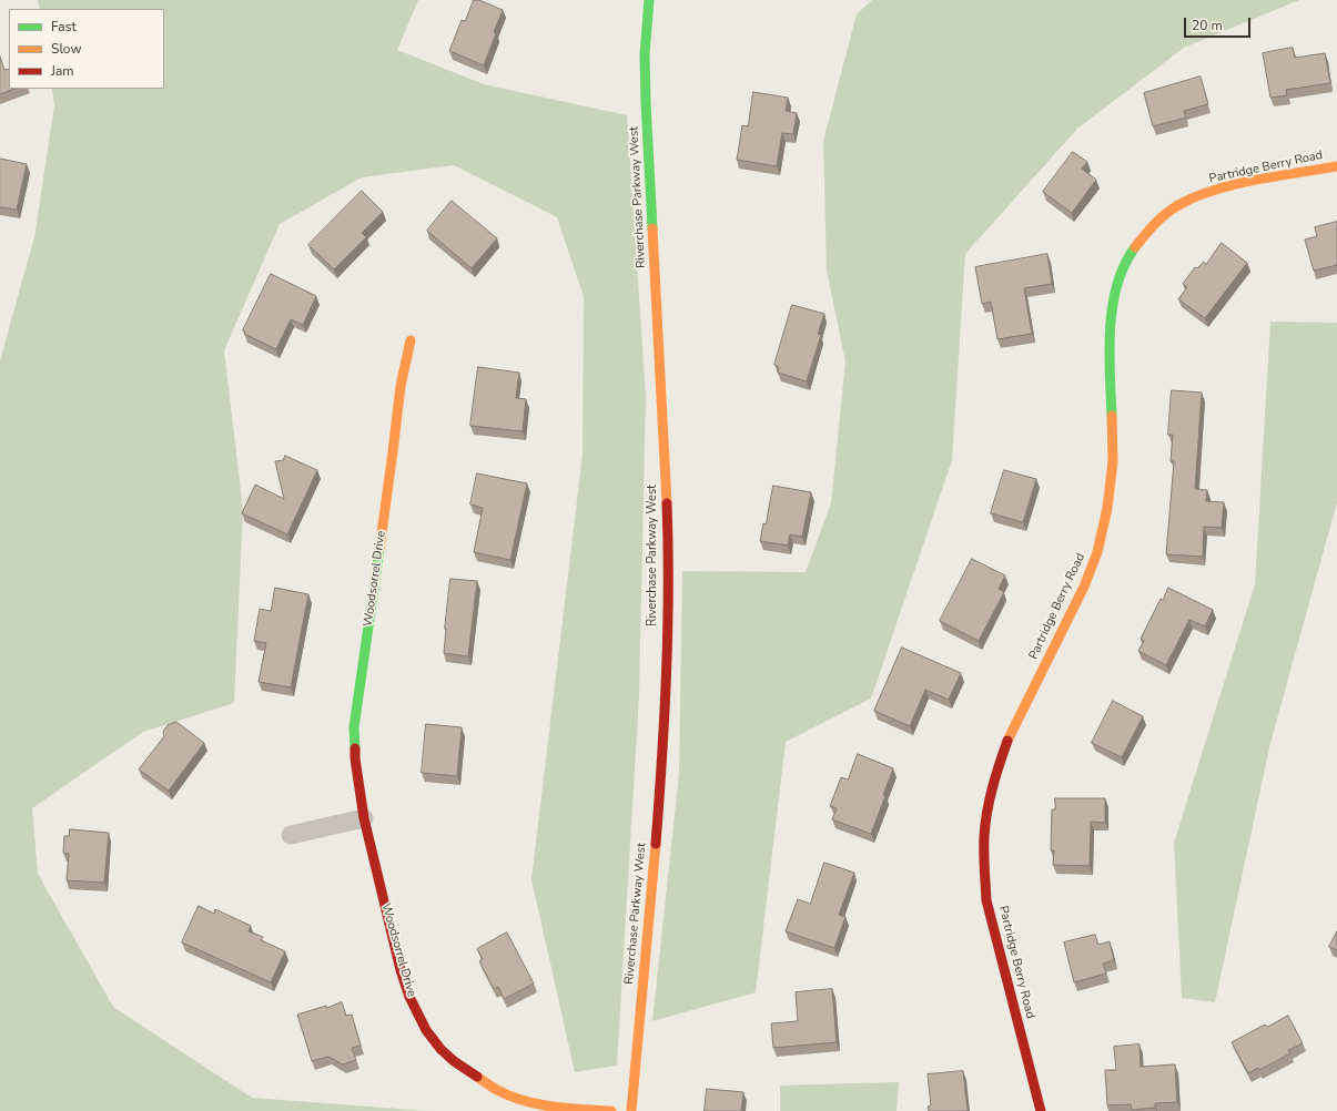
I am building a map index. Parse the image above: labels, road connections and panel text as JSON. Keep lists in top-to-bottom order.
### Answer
{
  "streets": {
    "street": ["Partridge Berry Road", "Riverchase Parkway West", "Woodsorrel Drive"]
  },
  "legend": ["Fast", "Slow", "Jam"],
  "scale_bar": "20 m"
}
